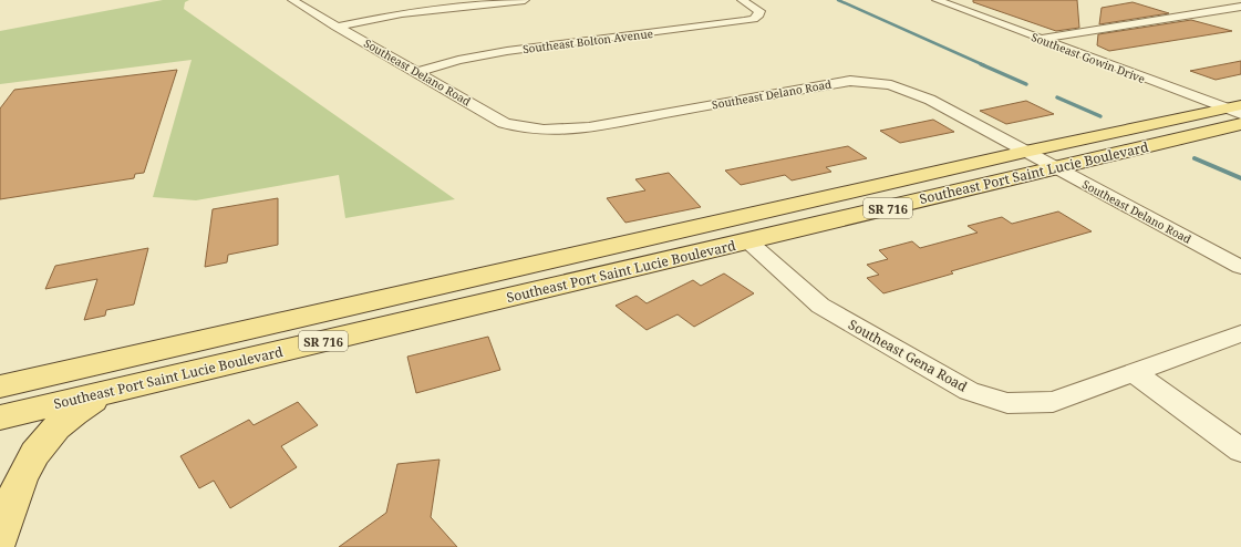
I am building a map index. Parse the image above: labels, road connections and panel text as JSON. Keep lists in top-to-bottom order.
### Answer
{
  "streets": {
    "main road": ["Southeast Port Saint Lucie Boulevard", "SR 716"],
    "street": [
      "Southeast Bolton Avenue",
      "Southeast Gowin Drive",
      "Southeast Delano Road",
      "Southeast Gena Road"
    ]
  },
  "crossings": [
    ["Southeast Bolton Avenue", "Southeast Delano Road"],
    ["Southeast Gowin Drive", "Southeast Port Saint Lucie Boulevard"],
    ["Southeast Delano Road", "Southeast Port Saint Lucie Boulevard"],
    ["Southeast Port Saint Lucie Boulevard", "Southeast Gena Road"]
  ]
}
